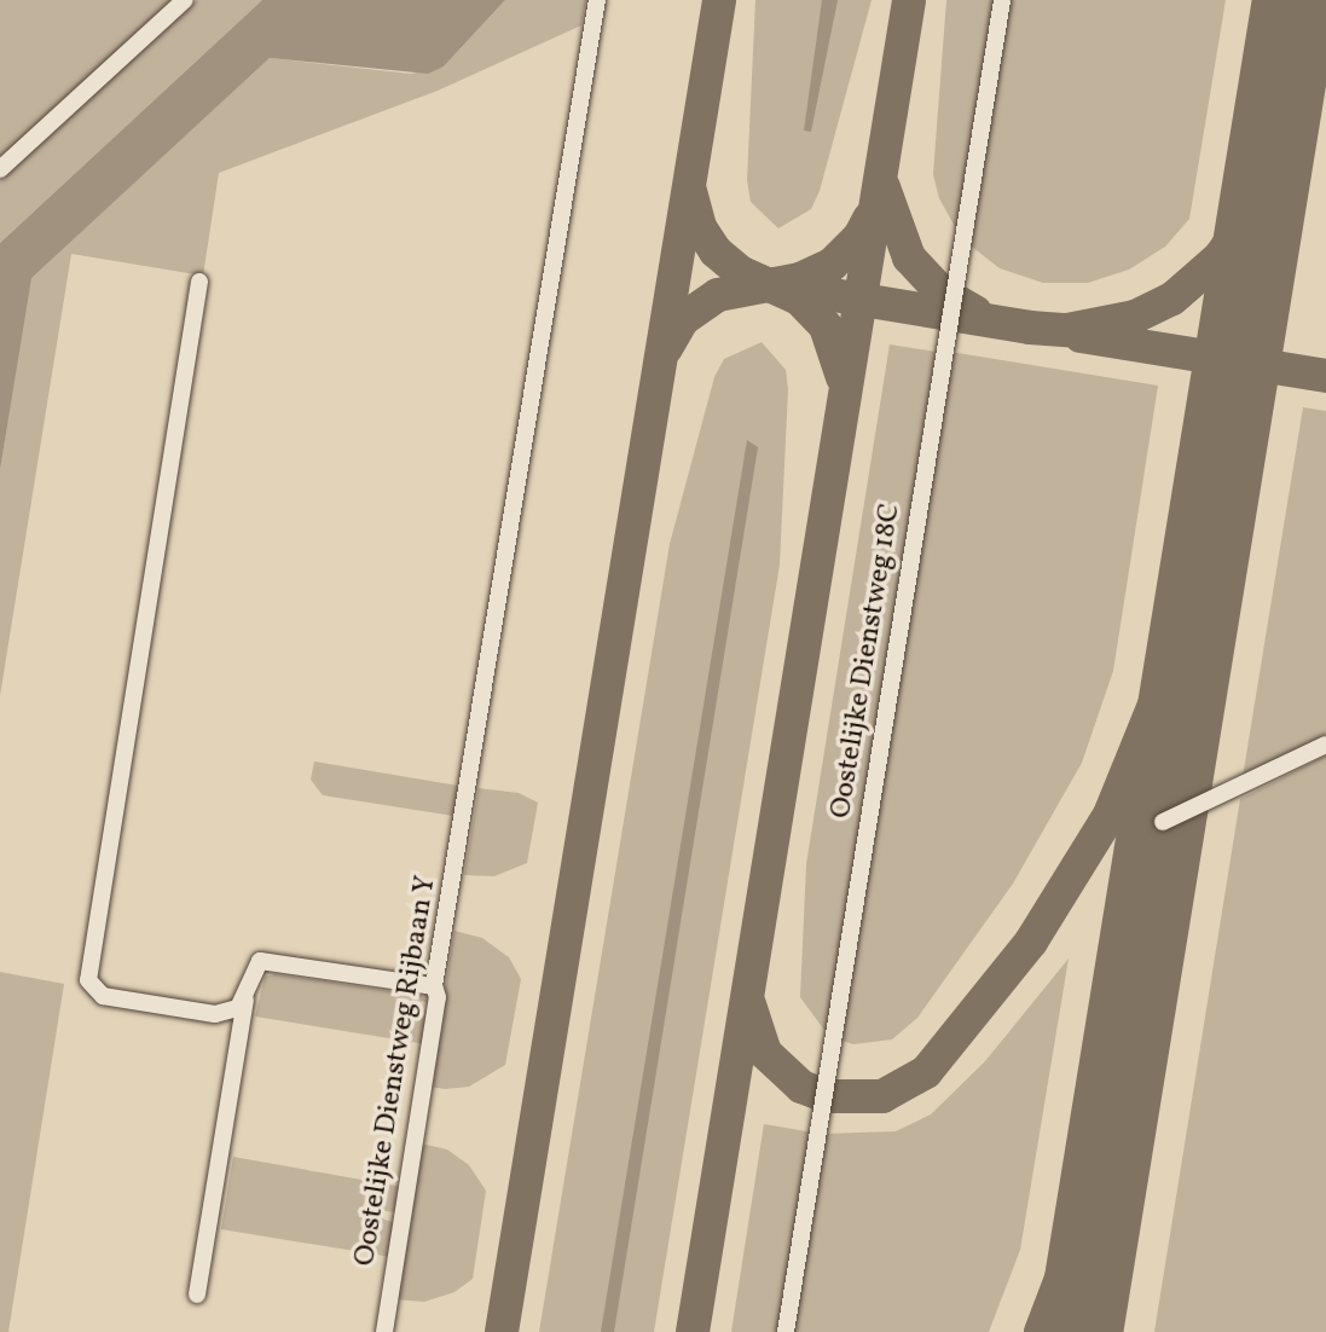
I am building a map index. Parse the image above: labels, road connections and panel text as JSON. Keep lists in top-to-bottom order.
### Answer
{
  "streets": {
    "lane": ["Oostelijke Dienstweg 18C", "Oostelijke Dienstweg Rijbaan Y"]
  }
}
